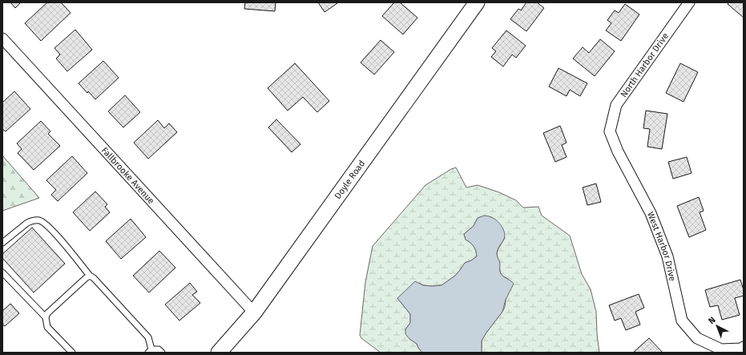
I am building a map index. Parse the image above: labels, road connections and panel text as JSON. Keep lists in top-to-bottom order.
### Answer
{
  "streets": {
    "main road": ["Doyle Road"],
    "street": ["North Harbor Drive", "Fallbrooke Avenue", "West Harbor Drive"]
  },
  "crossings": [
    ["North Harbor Drive", "West Harbor Drive"],
    ["Fallbrooke Avenue", "Doyle Road"]
  ],
  "north": "top left"
}
